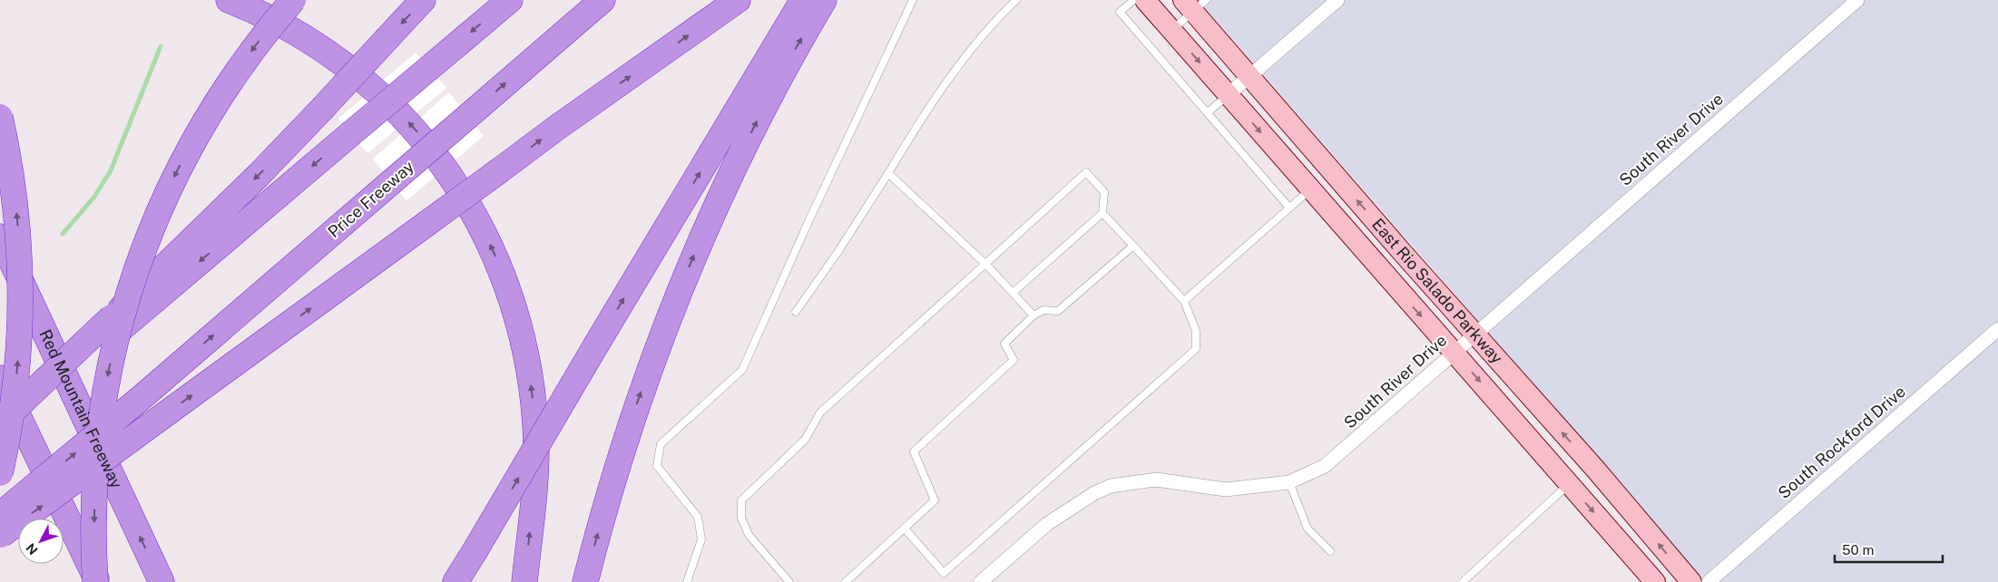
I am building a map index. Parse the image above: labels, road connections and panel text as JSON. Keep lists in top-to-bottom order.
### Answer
{
  "streets": {
    "highway": ["Price Freeway", "Red Mountain Freeway"],
    "main road": ["East Rio Salado Parkway"],
    "street": ["South River Drive", "South Rockford Drive"]
  },
  "crossings": [
    ["South River Drive", "East Rio Salado Parkway"]
  ],
  "scale_bar": "50 m",
  "north": "bottom left"
}
